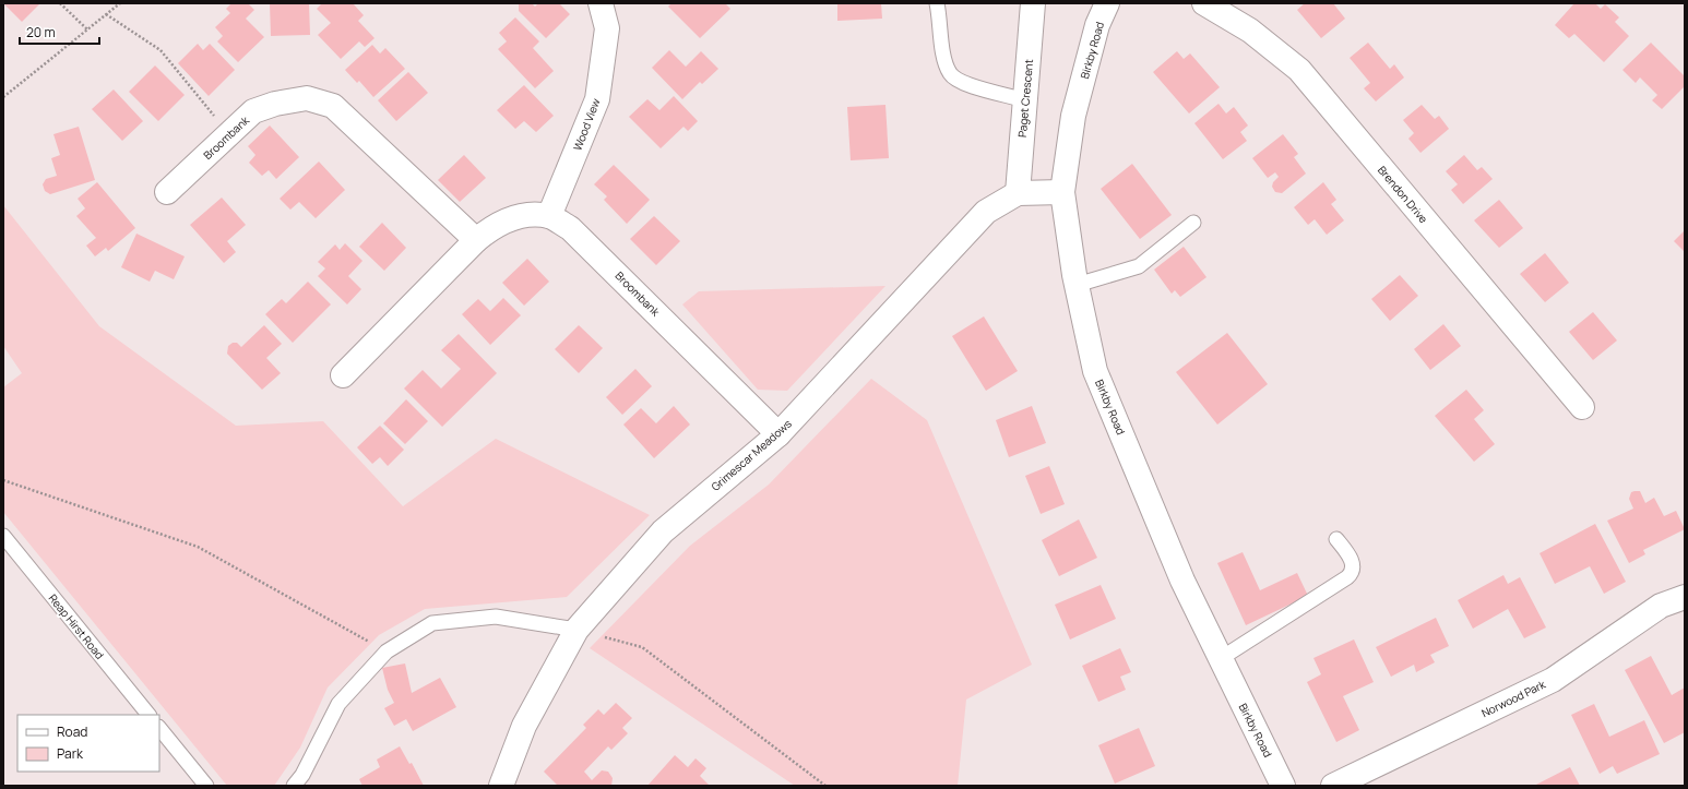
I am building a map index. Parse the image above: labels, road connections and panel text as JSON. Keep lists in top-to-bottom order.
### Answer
{
  "streets": {
    "street": [
      "Birkby Road",
      "Paget Crescent",
      "Wood View",
      "Broombank",
      "Brendon Drive",
      "Grimescar Meadows",
      "Norwood Park"
    ],
    "lane": ["Reap Hirst Road"]
  },
  "crossings": [
    ["Birkby Road", "Grimescar Meadows"],
    ["Paget Crescent", "Grimescar Meadows"],
    ["Wood View", "Broombank"],
    ["Broombank", "Grimescar Meadows"]
  ],
  "legend": ["Road", "Park"],
  "scale_bar": "20 m"
}
